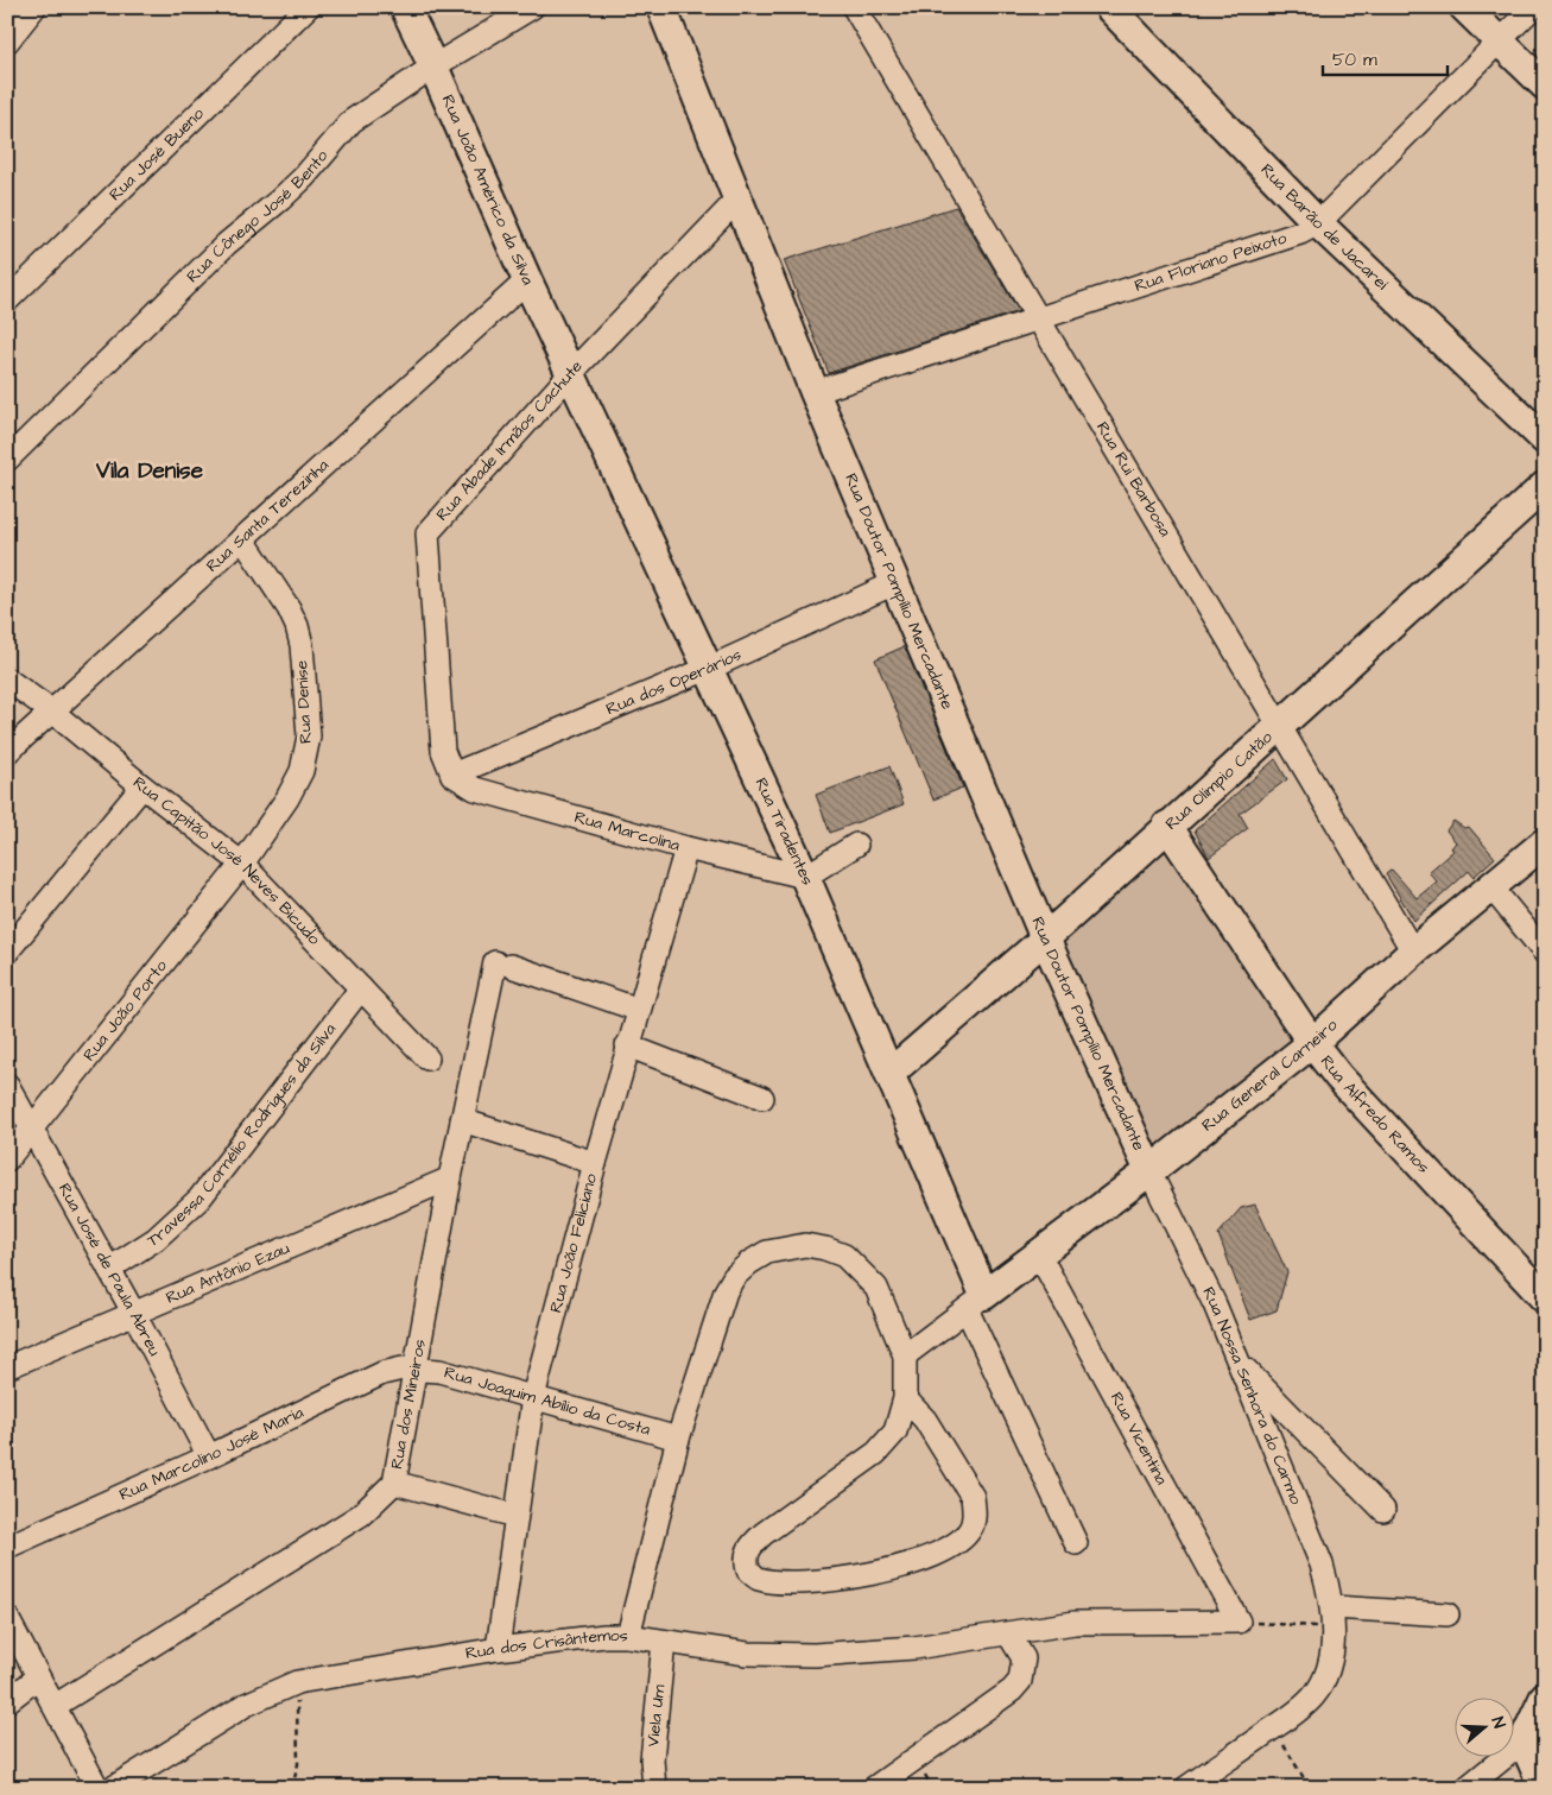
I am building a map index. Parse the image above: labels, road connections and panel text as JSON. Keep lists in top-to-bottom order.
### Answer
{
  "streets": {
    "main road": [
      "Rua João Américo da Silva",
      "Rua Barão de Jacareí",
      "Rua Doutor Pompílio Mercadante",
      "Rua Olímpio Catão",
      "Rua Tiradentes",
      "Rua General Carneiro",
      "Rua Alfredo Ramos"
    ],
    "street": [
      "Rua José Bueno",
      "Rua Cônego José Bento",
      "Rua Floriano Peixoto",
      "Rua Abade Irmãos Cachute",
      "Rua Rui Barbosa",
      "Rua Santa Terezinha",
      "Rua dos Operários",
      "Rua Denise",
      "Rua Marcolina",
      "Rua Capitão José Neves Bicudo",
      "Rua João Porto",
      "Travessa Cornélio Rodrigues da Silva",
      "Rua João Feliciano",
      "Rua José de Paula Abreu",
      "Rua Antônio Ezau",
      "Rua Nossa Senhora do Carmo",
      "Rua Joaquim Abílio da Costa",
      "Rua dos Mineiros",
      "Rua Vicentina",
      "Rua Marcolino José Maria",
      "Rua dos Crisântemos",
      "Viela Um"
    ]
  },
  "crossings": [
    ["Rua João Américo da Silva", "Rua Cônego José Bento"],
    ["Rua João Américo da Silva", "Rua Abade Irmãos Cachute"],
    ["Rua João Américo da Silva", "Rua Santa Terezinha"],
    ["Rua João Américo da Silva", "Rua Tiradentes"],
    ["Rua Barão de Jacareí", "Rua Floriano Peixoto"],
    ["Rua Floriano Peixoto", "Rua Rui Barbosa"],
    ["Rua Floriano Peixoto", "Rua Doutor Pompílio Mercadante"],
    ["Rua Abade Irmãos Cachute", "Rua Doutor Pompílio Mercadante"],
    ["Rua Abade Irmãos Cachute", "Rua dos Operários"],
    ["Rua Abade Irmãos Cachute", "Rua Tiradentes"],
    ["Rua Abade Irmãos Cachute", "Rua Marcolina"],
    ["Rua Rui Barbosa", "Rua Olímpio Catão"],
    ["Rua Rui Barbosa", "Rua General Carneiro"],
    ["Rua Santa Terezinha", "Rua Denise"],
    ["Rua Santa Terezinha", "Rua Capitão José Neves Bicudo"],
    ["Rua Doutor Pompílio Mercadante", "Rua dos Operários"],
    ["Rua Doutor Pompílio Mercadante", "Rua Olímpio Catão"],
    ["Rua Doutor Pompílio Mercadante", "Rua General Carneiro"],
    ["Rua Doutor Pompílio Mercadante", "Rua Nossa Senhora do Carmo"],
    ["Rua dos Operários", "Rua Tiradentes"],
    ["Rua dos Operários", "Rua Marcolina"],
    ["Rua Denise", "Rua Capitão José Neves Bicudo"],
    ["Rua Denise", "Rua João Porto"],
    ["Rua Olímpio Catão", "Rua Tiradentes"],
    ["Rua Olímpio Catão", "Rua Alfredo Ramos"],
    ["Rua Tiradentes", "Rua Marcolina"],
    ["Rua Tiradentes", "Rua General Carneiro"],
    ["Rua Marcolina", "Rua João Feliciano"],
    ["Rua Capitão José Neves Bicudo", "Rua João Porto"],
    ["Rua Capitão José Neves Bicudo", "Travessa Cornélio Rodrigues da Silva"],
    ["Rua João Porto", "Rua José de Paula Abreu"],
    ["Rua General Carneiro", "Rua Alfredo Ramos"],
    ["Rua General Carneiro", "Rua Nossa Senhora do Carmo"],
    ["Rua General Carneiro", "Rua Vicentina"],
    ["Travessa Cornélio Rodrigues da Silva", "Rua José de Paula Abreu"],
    ["Rua João Feliciano", "Rua Joaquim Abílio da Costa"],
    ["Rua João Feliciano", "Rua dos Mineiros"],
    ["Rua João Feliciano", "Rua dos Crisântemos"],
    ["Rua José de Paula Abreu", "Rua Antônio Ezau"],
    ["Rua José de Paula Abreu", "Rua Marcolino José Maria"],
    ["Rua Antônio Ezau", "Rua dos Mineiros"],
    ["Rua Joaquim Abílio da Costa", "Rua dos Mineiros"],
    ["Rua Joaquim Abílio da Costa", "Rua Marcolino José Maria"],
    ["Rua dos Mineiros", "Rua Marcolino José Maria"],
    ["Rua dos Crisântemos", "Viela Um"]
  ],
  "districts": ["Vila Denise"],
  "scale_bar": "50 m",
  "north": "right"
}
